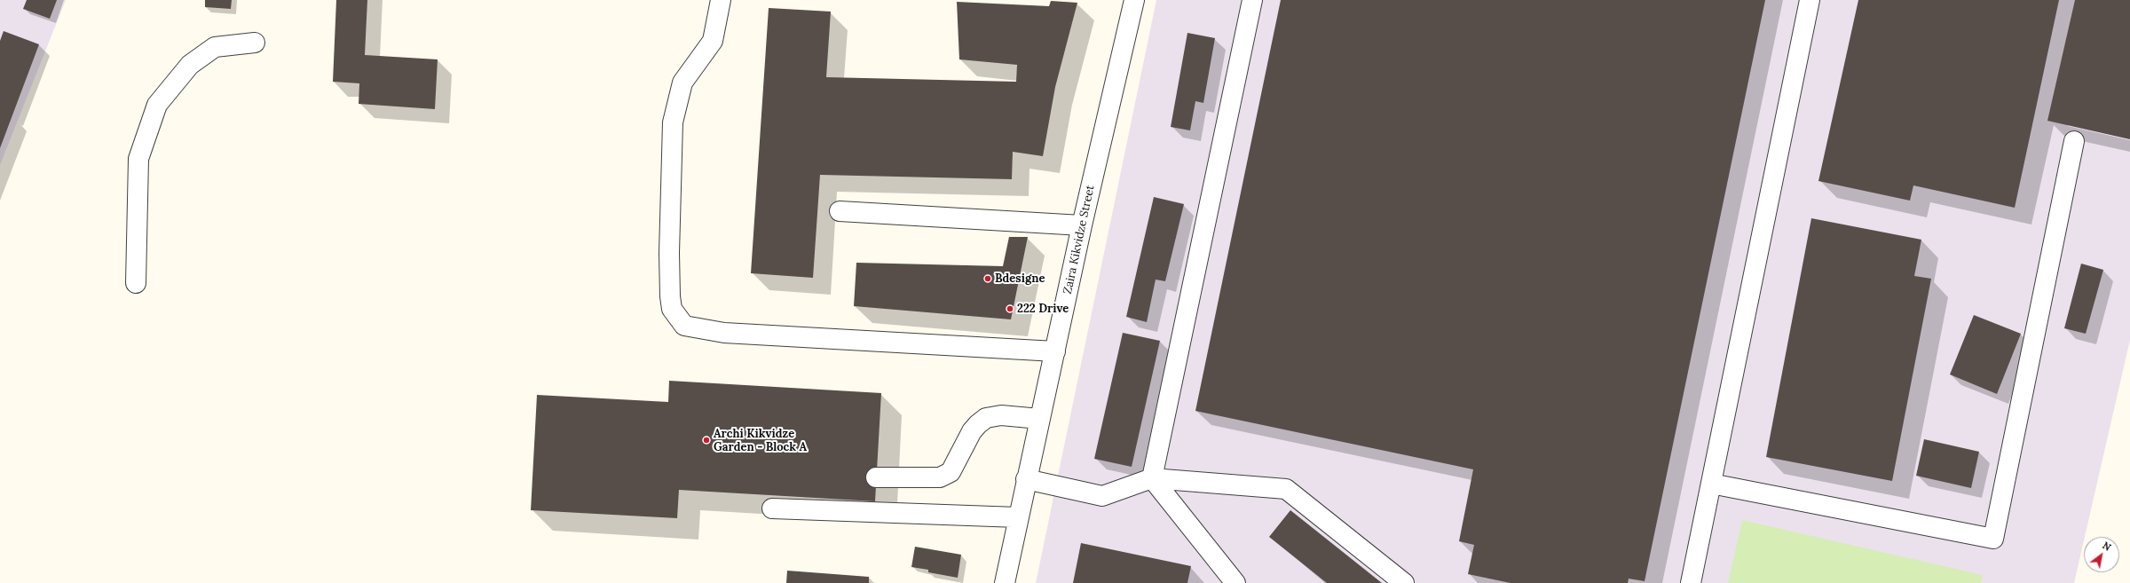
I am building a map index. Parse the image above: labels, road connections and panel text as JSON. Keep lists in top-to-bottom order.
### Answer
{
  "streets": {
    "street": ["Zaira Kikvidze Street"]
  },
  "places": ["Bdesigne", "222 Drive", "Archi Kikvidze Garden - Block A"],
  "north": "top right"
}
